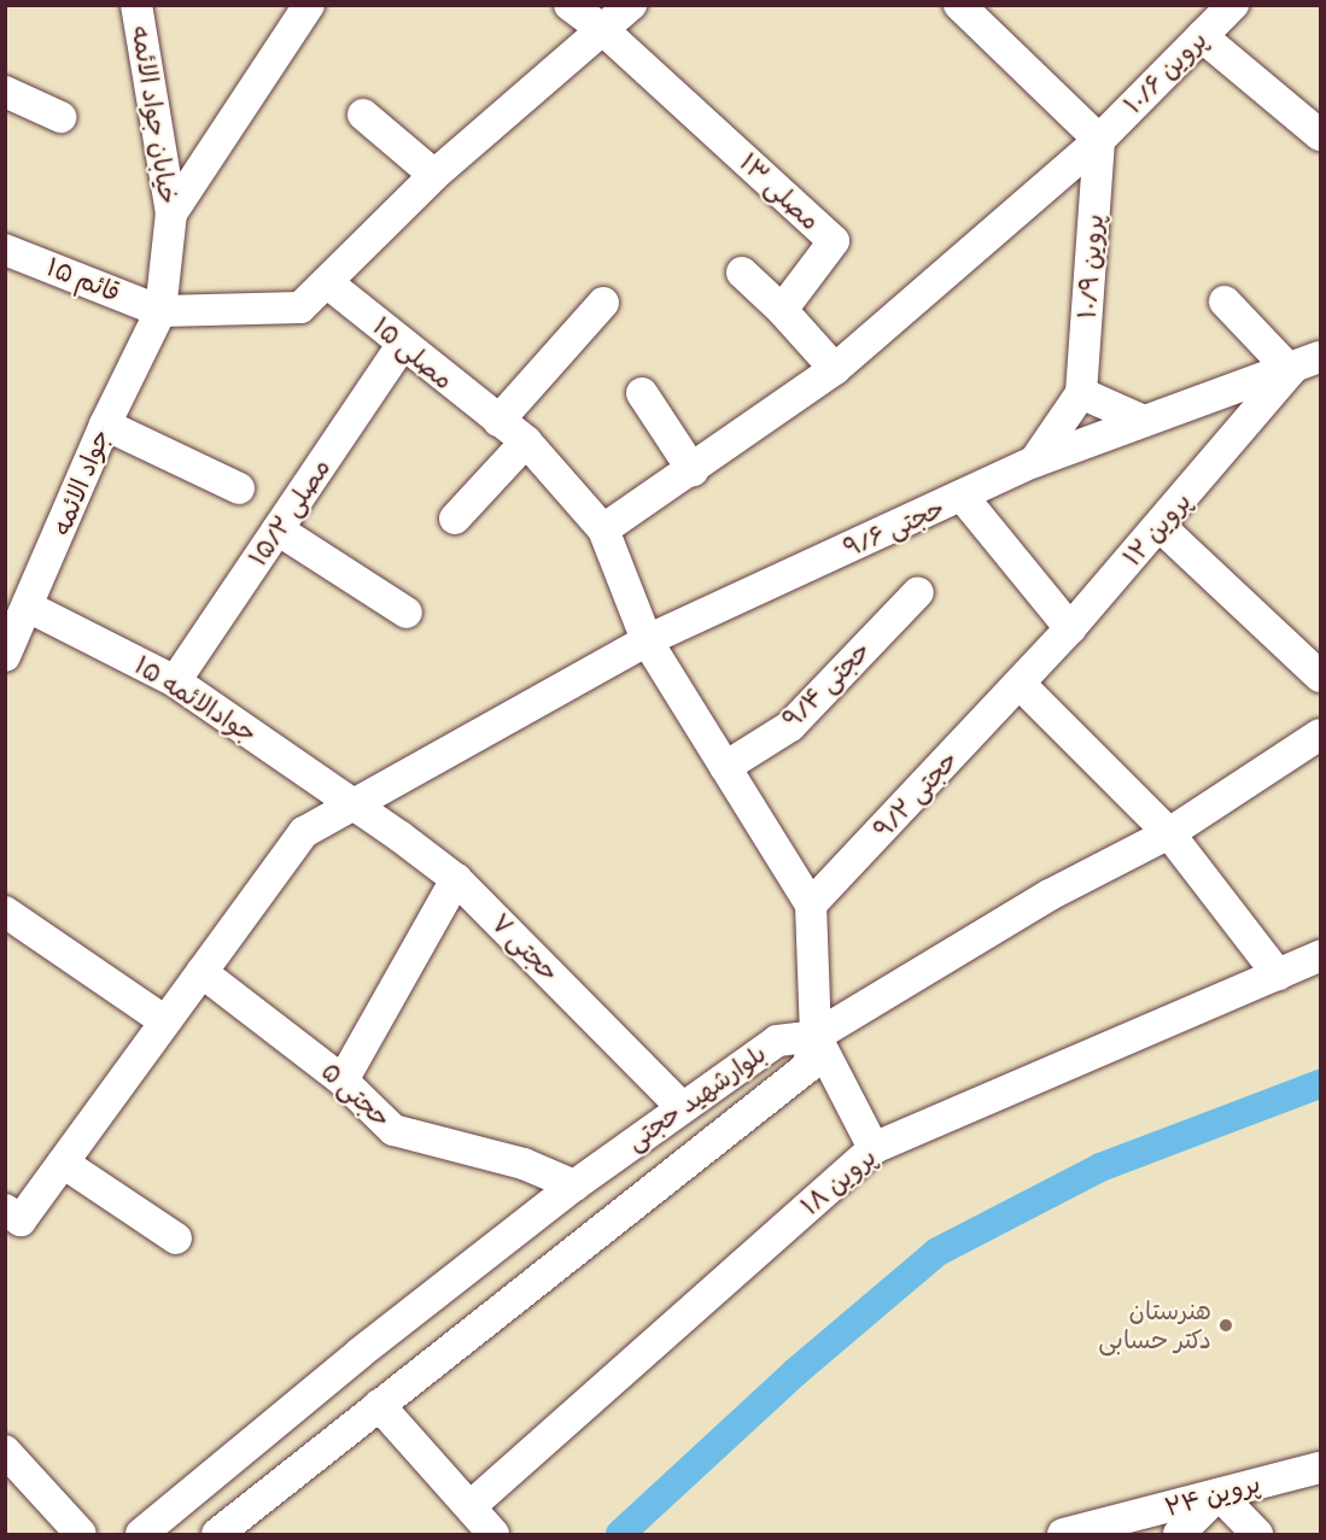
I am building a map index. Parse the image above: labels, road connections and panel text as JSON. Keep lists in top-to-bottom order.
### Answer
{
  "streets": {
    "street": [
      "پروین ۱۰/۶",
      "خیابان جواد الائمه",
      "مصلی ۱۳",
      "پروین ۱۰/۹",
      "قائم ۱۵",
      "مصلی ۱۵",
      "جواد الائمه",
      "مصلی ۱۵/۲",
      "حجتی ۹/۶",
      "پروین ۱۲",
      "حجتی ۹/۴",
      "جوادالائمه ۱۵",
      "حجتی ۹/۲",
      "حجتی ۷",
      "حجتی ۵",
      "بلوارشهید حجتی",
      "پروین ۱۸",
      "پروین ۲۴"
    ]
  },
  "crossings": [
    ["پروین ۱۰/۶", "پروین ۱۰/۹"],
    ["پروین ۱۰/۶", "مصلی ۱۵"],
    ["خیابان جواد الائمه", "قائم ۱۵"],
    ["خیابان جواد الائمه", "جواد الائمه"],
    ["قائم ۱۵", "جواد الائمه"],
    ["مصلی ۱۵", "مصلی ۱۵/۲"],
    ["مصلی ۱۵", "حجتی ۹/۶"],
    ["مصلی ۱۵", "حجتی ۹/۴"],
    ["مصلی ۱۵", "حجتی ۹/۲"],
    ["جواد الائمه", "جوادالائمه ۱۵"],
    ["مصلی ۱۵/۲", "جوادالائمه ۱۵"],
    ["حجتی ۹/۶", "پروین ۱۲"],
    ["حجتی ۹/۶", "جوادالائمه ۱۵"],
    ["حجتی ۹/۶", "حجتی ۷"],
    ["حجتی ۹/۶", "حجتی ۵"],
    ["پروین ۱۲", "حجتی ۹/۲"],
    ["جوادالائمه ۱۵", "حجتی ۷"],
    ["حجتی ۷", "بلوارشهید حجتی"],
    ["حجتی ۵", "بلوارشهید حجتی"]
  ],
  "places": ["هنرستان دکتر حسابی"]
}
